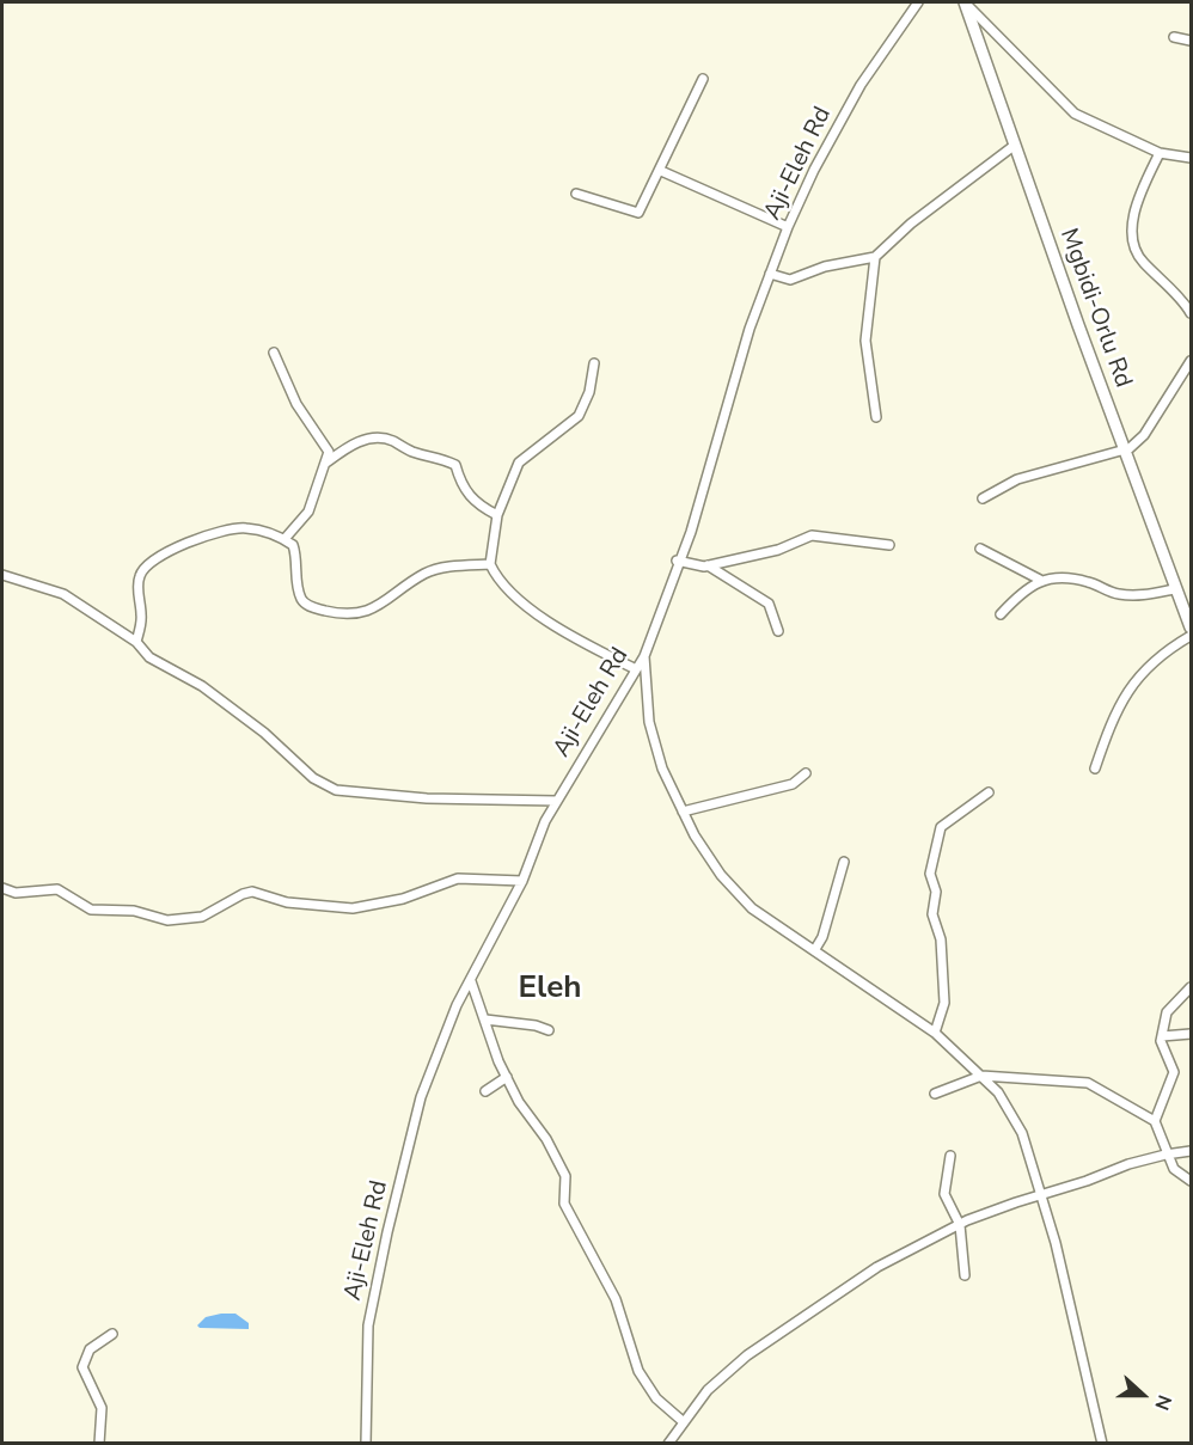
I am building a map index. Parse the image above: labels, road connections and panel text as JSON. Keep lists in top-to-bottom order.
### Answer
{
  "streets": {
    "main road": ["Mgbidi-Orlu Rd"],
    "street": ["Aji-Eleh Rd"]
  },
  "districts": ["Eleh"],
  "north": "right"
}
